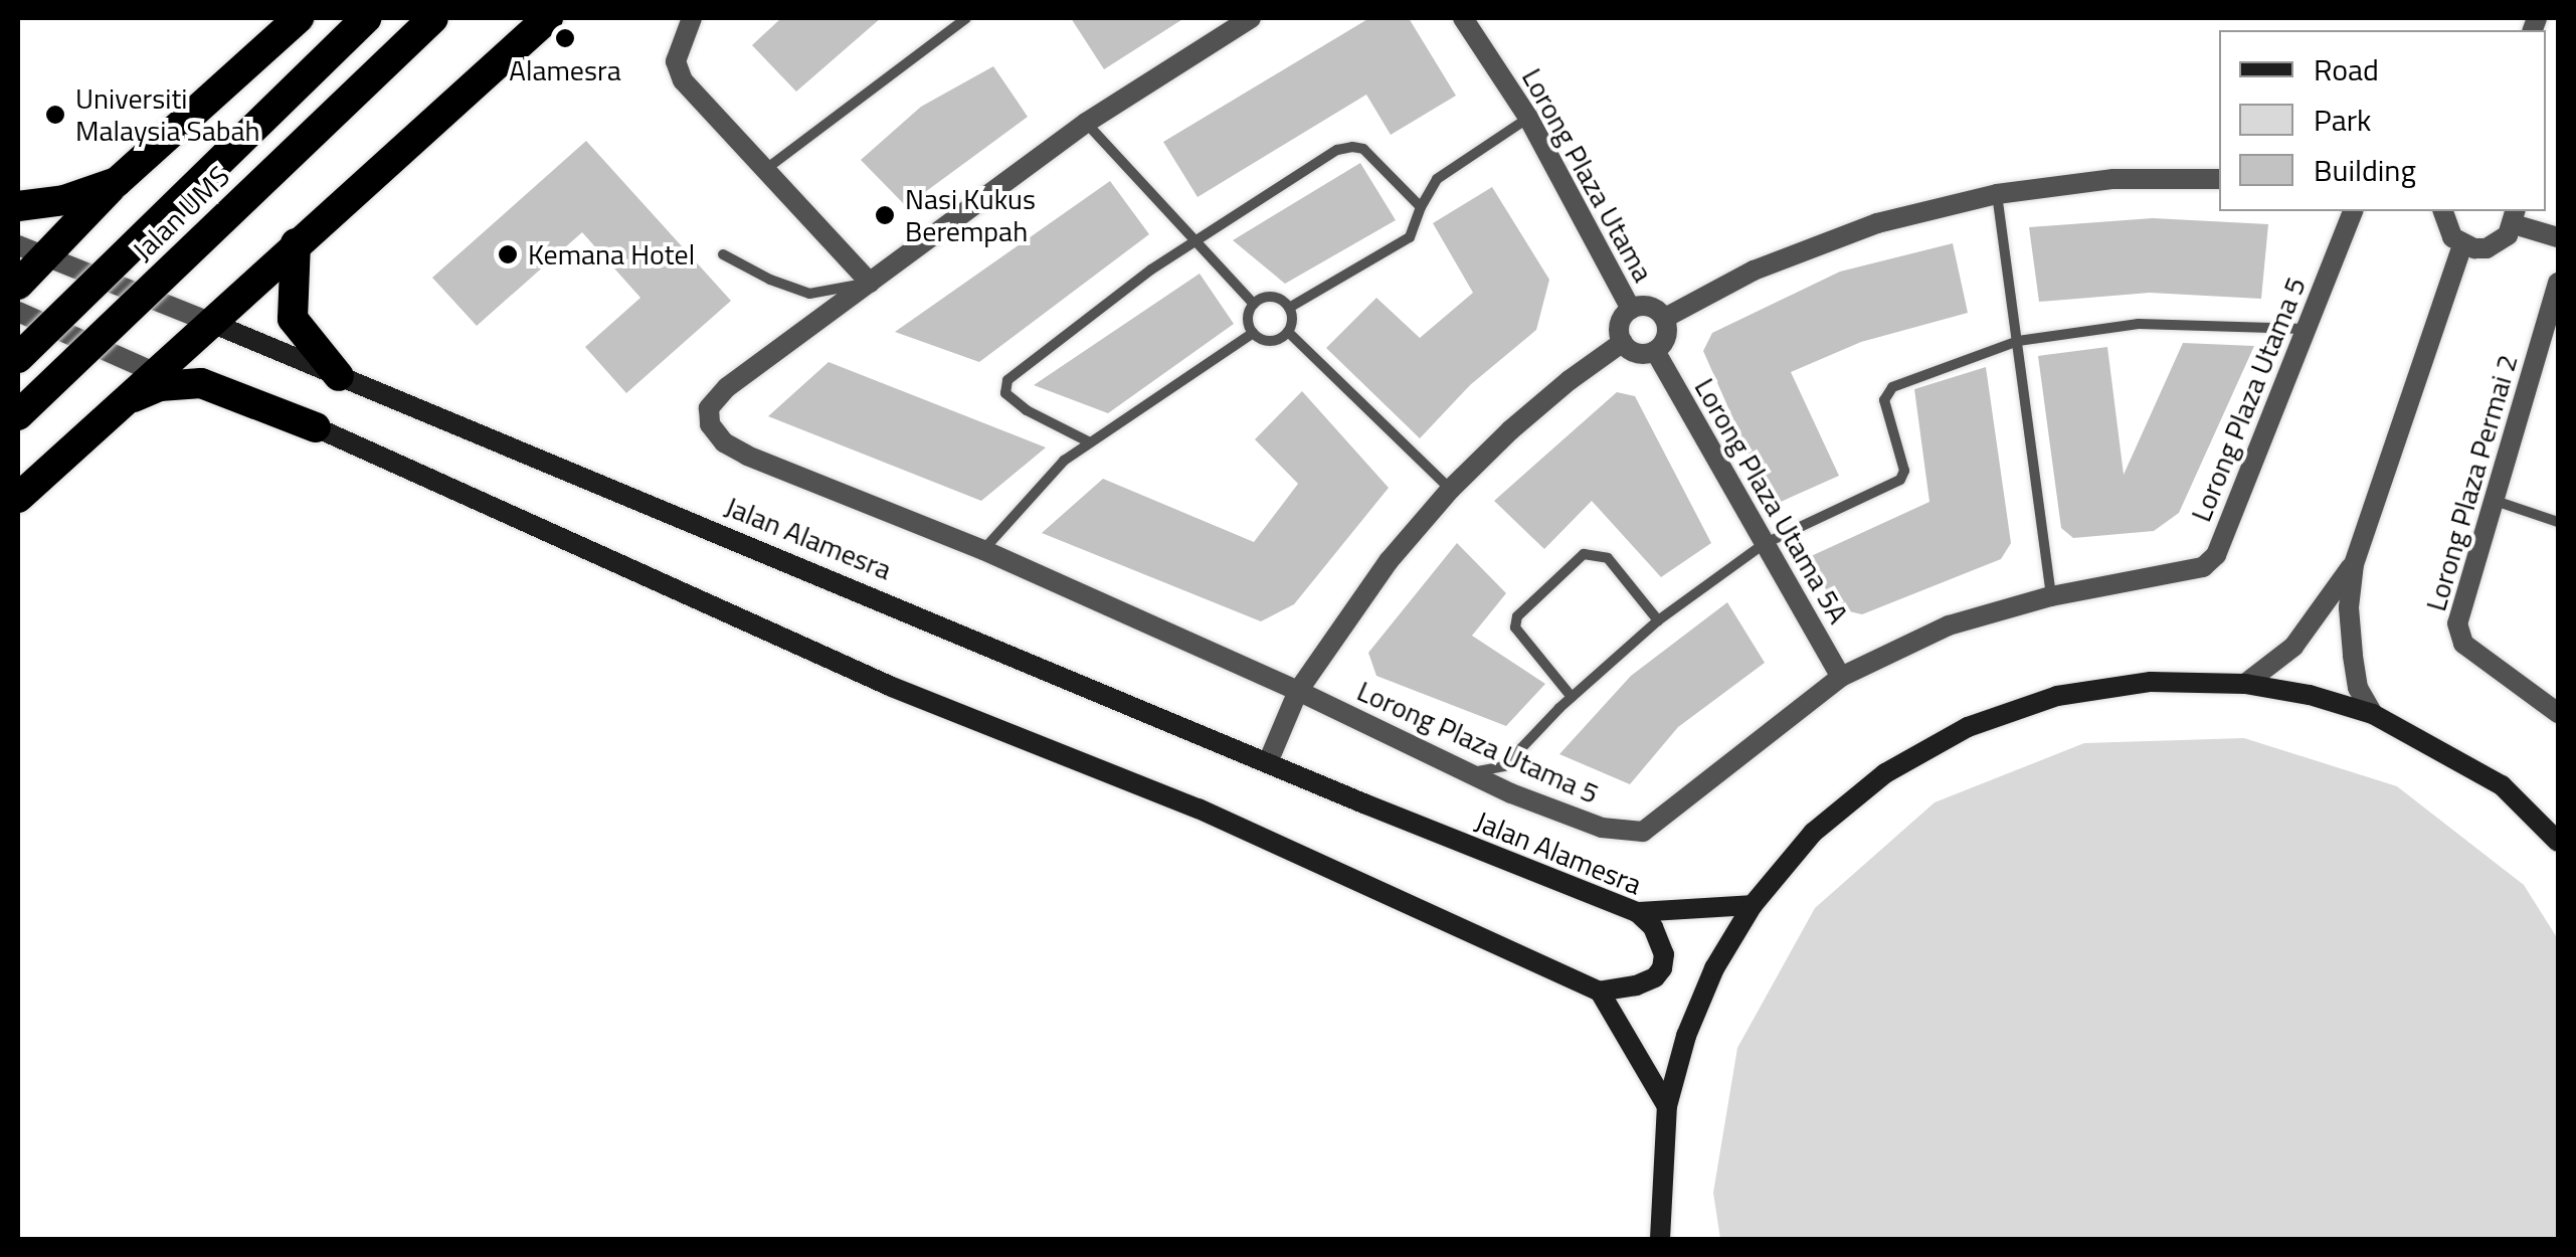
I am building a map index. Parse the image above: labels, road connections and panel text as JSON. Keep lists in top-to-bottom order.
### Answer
{
  "streets": {
    "highway": ["Jalan UMS"],
    "street": [
      "Lorong Plaza Utama",
      "Lorong Plaza Utama 5",
      "Lorong Plaza Permai 2",
      "Lorong Plaza Utama 5A",
      "Jalan Alamesra"
    ]
  },
  "crossings": [
    ["Lorong Plaza Utama", "Lorong Plaza Utama 5A"],
    ["Lorong Plaza Utama 5", "Lorong Plaza Utama 5A"]
  ],
  "places": [
    "Alamesra",
    "Universiti Malaysia Sabah",
    "Nasi Kukus Berempah",
    "Kemana Hotel"
  ],
  "legend": ["Road", "Park", "Building"]
}
